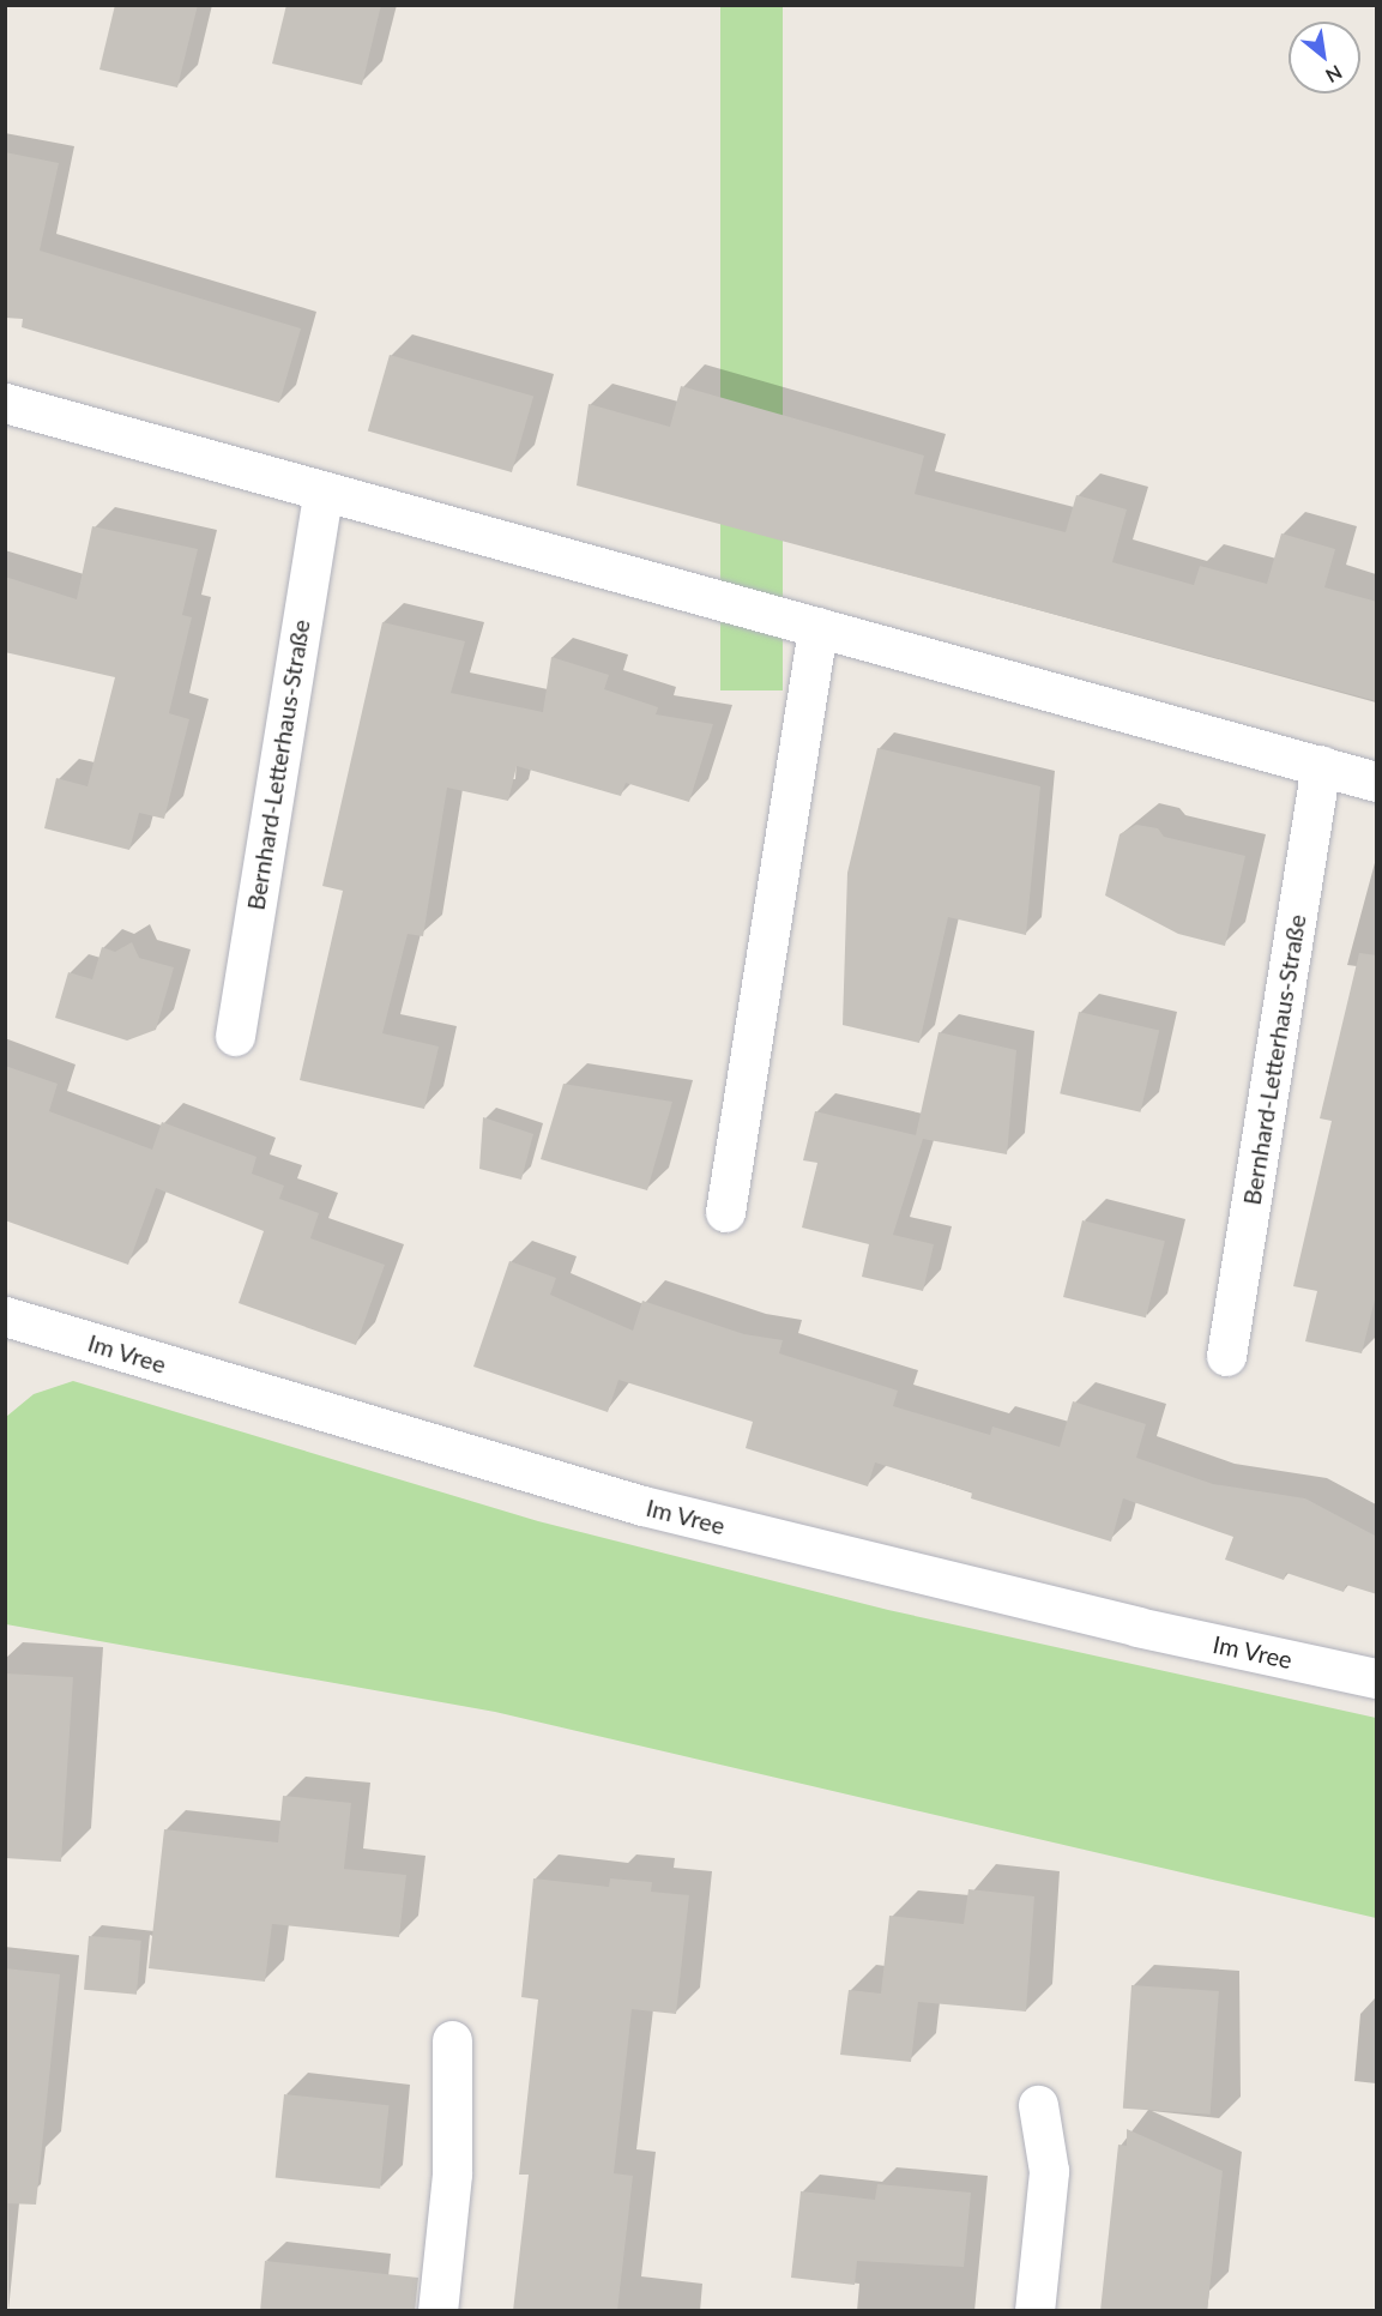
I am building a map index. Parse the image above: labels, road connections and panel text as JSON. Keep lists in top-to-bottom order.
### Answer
{
  "streets": {
    "street": ["Bernhard-Letterhaus-Straße", "Im Vree"]
  },
  "north": "bottom right"
}
